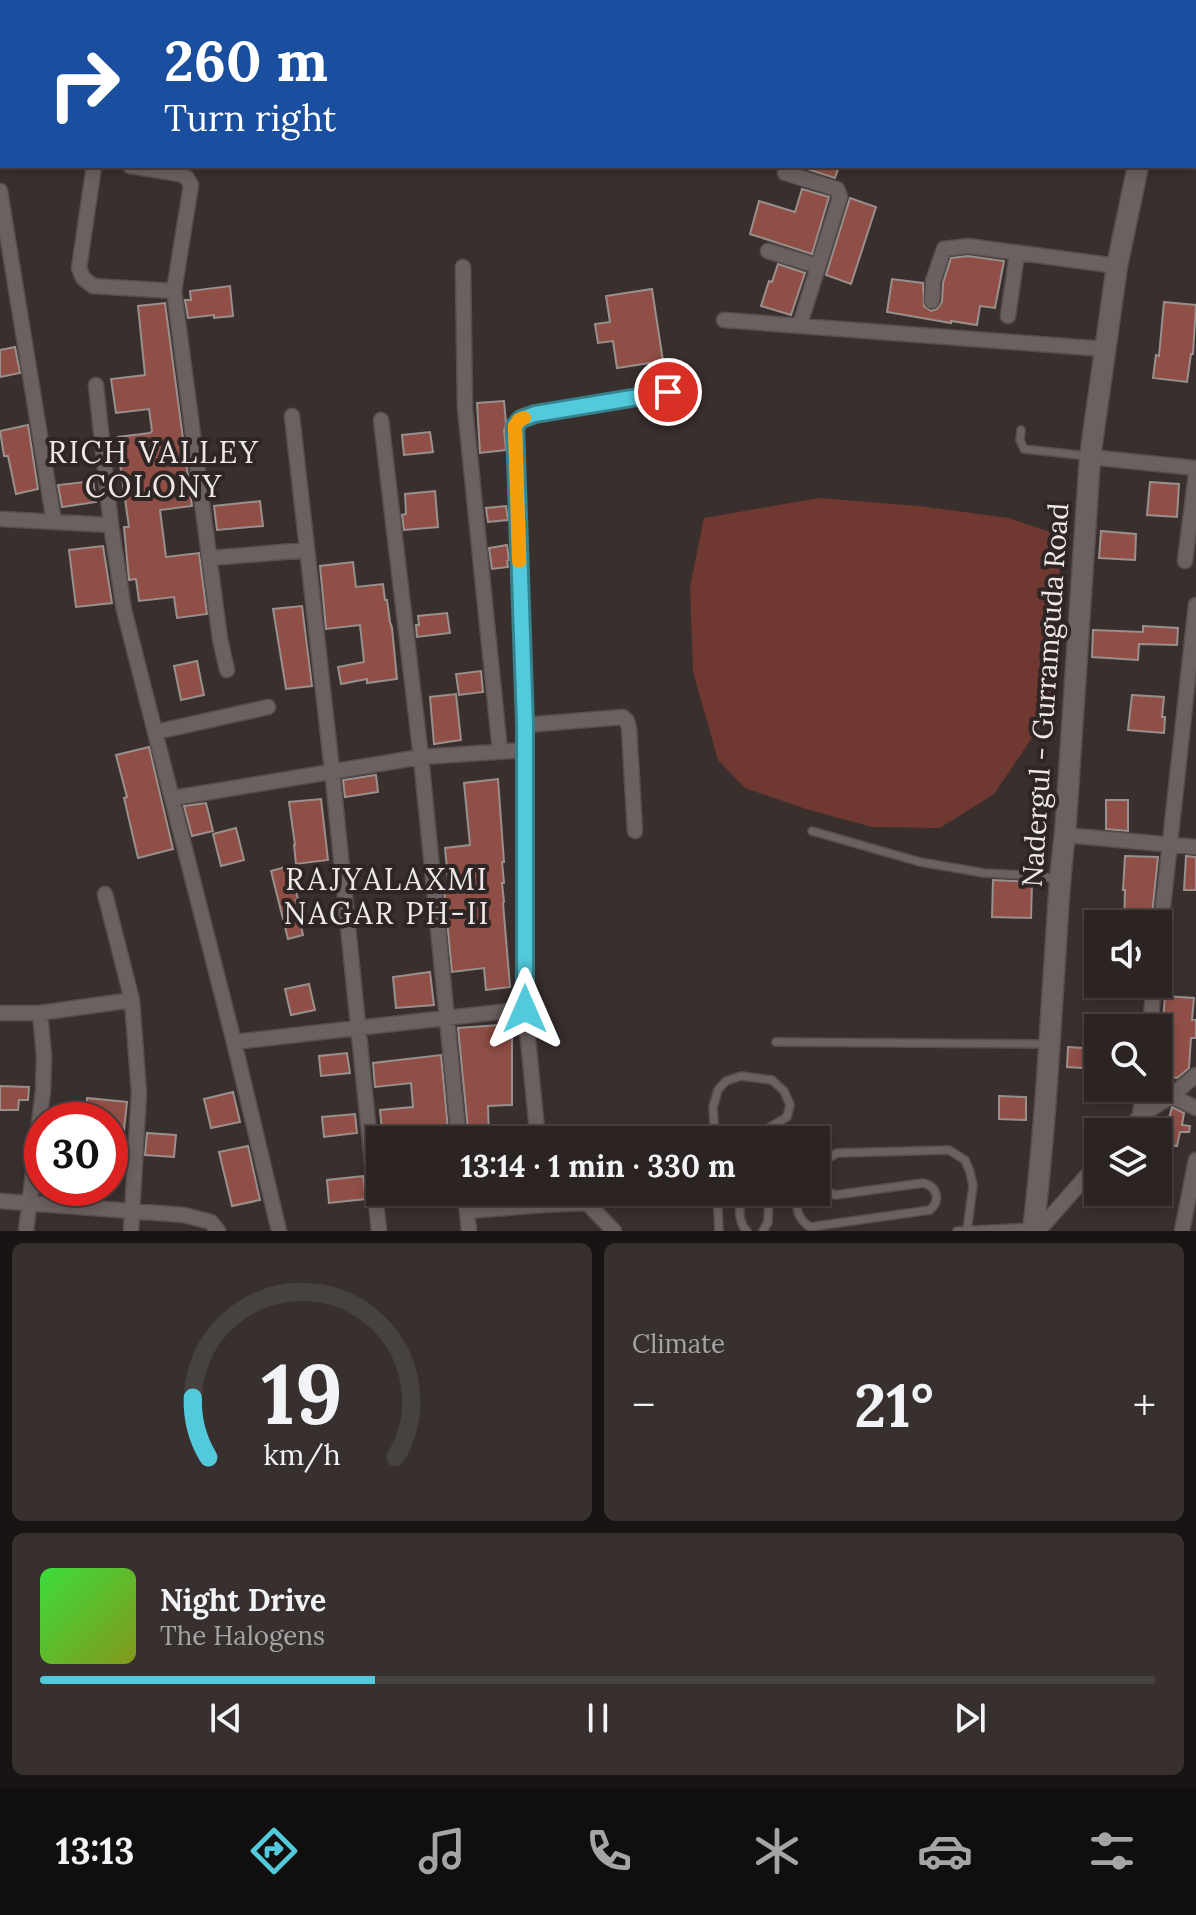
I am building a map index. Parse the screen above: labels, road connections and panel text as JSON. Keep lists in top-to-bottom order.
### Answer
{
  "streets": {
    "main road": ["Nadergul - Gurramguda Road"]
  },
  "districts": ["RICH VALLEY COLONY", "RAJYALAXMI NAGAR PH-II"],
  "page": {
    "turn": ["260 m", "Turn right"],
    "limit": "30",
    "trip": "13:14 · 1 min · 330 m",
    "tile": "Climate",
    "heat": ["−", "21°", "+"],
    "song": ["Night Drive", "The Halogens"],
    "tabs": "13:13",
    "gauge": ["19", "km/h"]
  }
}
